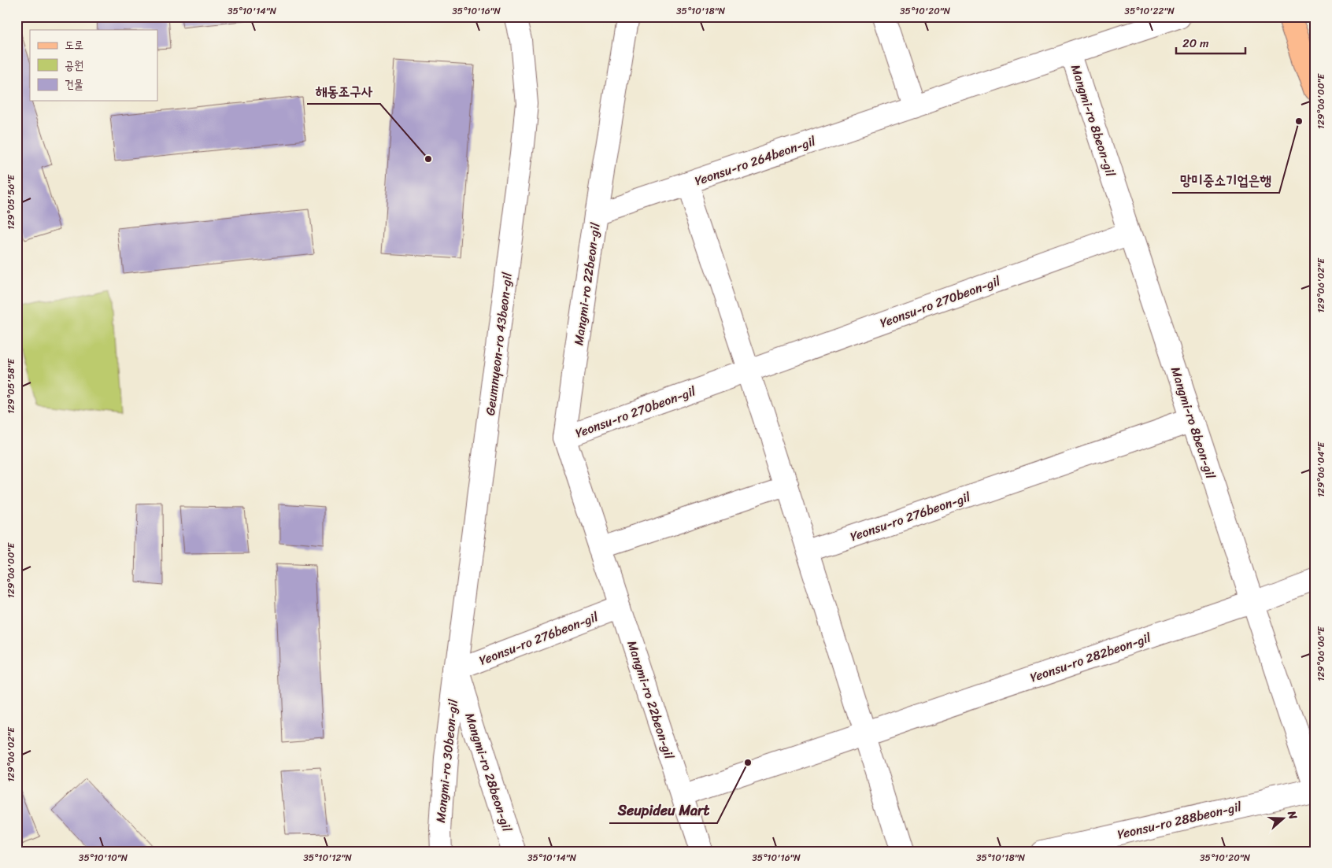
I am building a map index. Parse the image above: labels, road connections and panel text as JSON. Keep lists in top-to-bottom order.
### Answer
{
  "streets": {
    "street": [
      "Mangmi-ro 8beon-gil",
      "Yeonsu-ro 264beon-gil",
      "Mangmi-ro 22beon-gil",
      "Yeonsu-ro 270beon-gil",
      "Geumnyeon-ro 43beon-gil",
      "Yeonsu-ro 276beon-gil",
      "Yeonsu-ro 282beon-gil",
      "Mangmi-ro 30beon-gil",
      "Mangmi-ro 28beon-gil",
      "Yeonsu-ro 288beon-gil"
    ]
  },
  "crossings": [
    ["Mangmi-ro 8beon-gil", "Yeonsu-ro 264beon-gil"],
    ["Mangmi-ro 8beon-gil", "Yeonsu-ro 270beon-gil"],
    ["Mangmi-ro 8beon-gil", "Yeonsu-ro 276beon-gil"],
    ["Mangmi-ro 8beon-gil", "Yeonsu-ro 282beon-gil"],
    ["Mangmi-ro 8beon-gil", "Yeonsu-ro 288beon-gil"],
    ["Yeonsu-ro 264beon-gil", "Mangmi-ro 22beon-gil"],
    ["Mangmi-ro 22beon-gil", "Yeonsu-ro 270beon-gil"],
    ["Mangmi-ro 22beon-gil", "Yeonsu-ro 276beon-gil"],
    ["Mangmi-ro 22beon-gil", "Yeonsu-ro 282beon-gil"],
    ["Geumnyeon-ro 43beon-gil", "Yeonsu-ro 276beon-gil"],
    ["Geumnyeon-ro 43beon-gil", "Mangmi-ro 30beon-gil"],
    ["Geumnyeon-ro 43beon-gil", "Mangmi-ro 28beon-gil"],
    ["Yeonsu-ro 276beon-gil", "Mangmi-ro 30beon-gil"],
    ["Yeonsu-ro 276beon-gil", "Mangmi-ro 28beon-gil"],
    ["Mangmi-ro 30beon-gil", "Mangmi-ro 28beon-gil"]
  ],
  "places": ["망미중소기업은행", "해동조구사", "Seupideu Mart"],
  "legend": ["도로", "공원", "건물"],
  "scale_bar": "20 m",
  "north": "right",
  "coordinates": [
    "35°10'14\"N",
    "35°10'16\"N",
    "35°10'18\"N",
    "35°10'20\"N",
    "35°10'22\"N",
    "129°06'00\"E",
    "129°05'56\"E",
    "129°06'02\"E",
    "129°05'58\"E",
    "129°06'04\"E",
    "129°06'06\"E",
    "35°10'10\"N",
    "35°10'12\"N"
  ]
}
